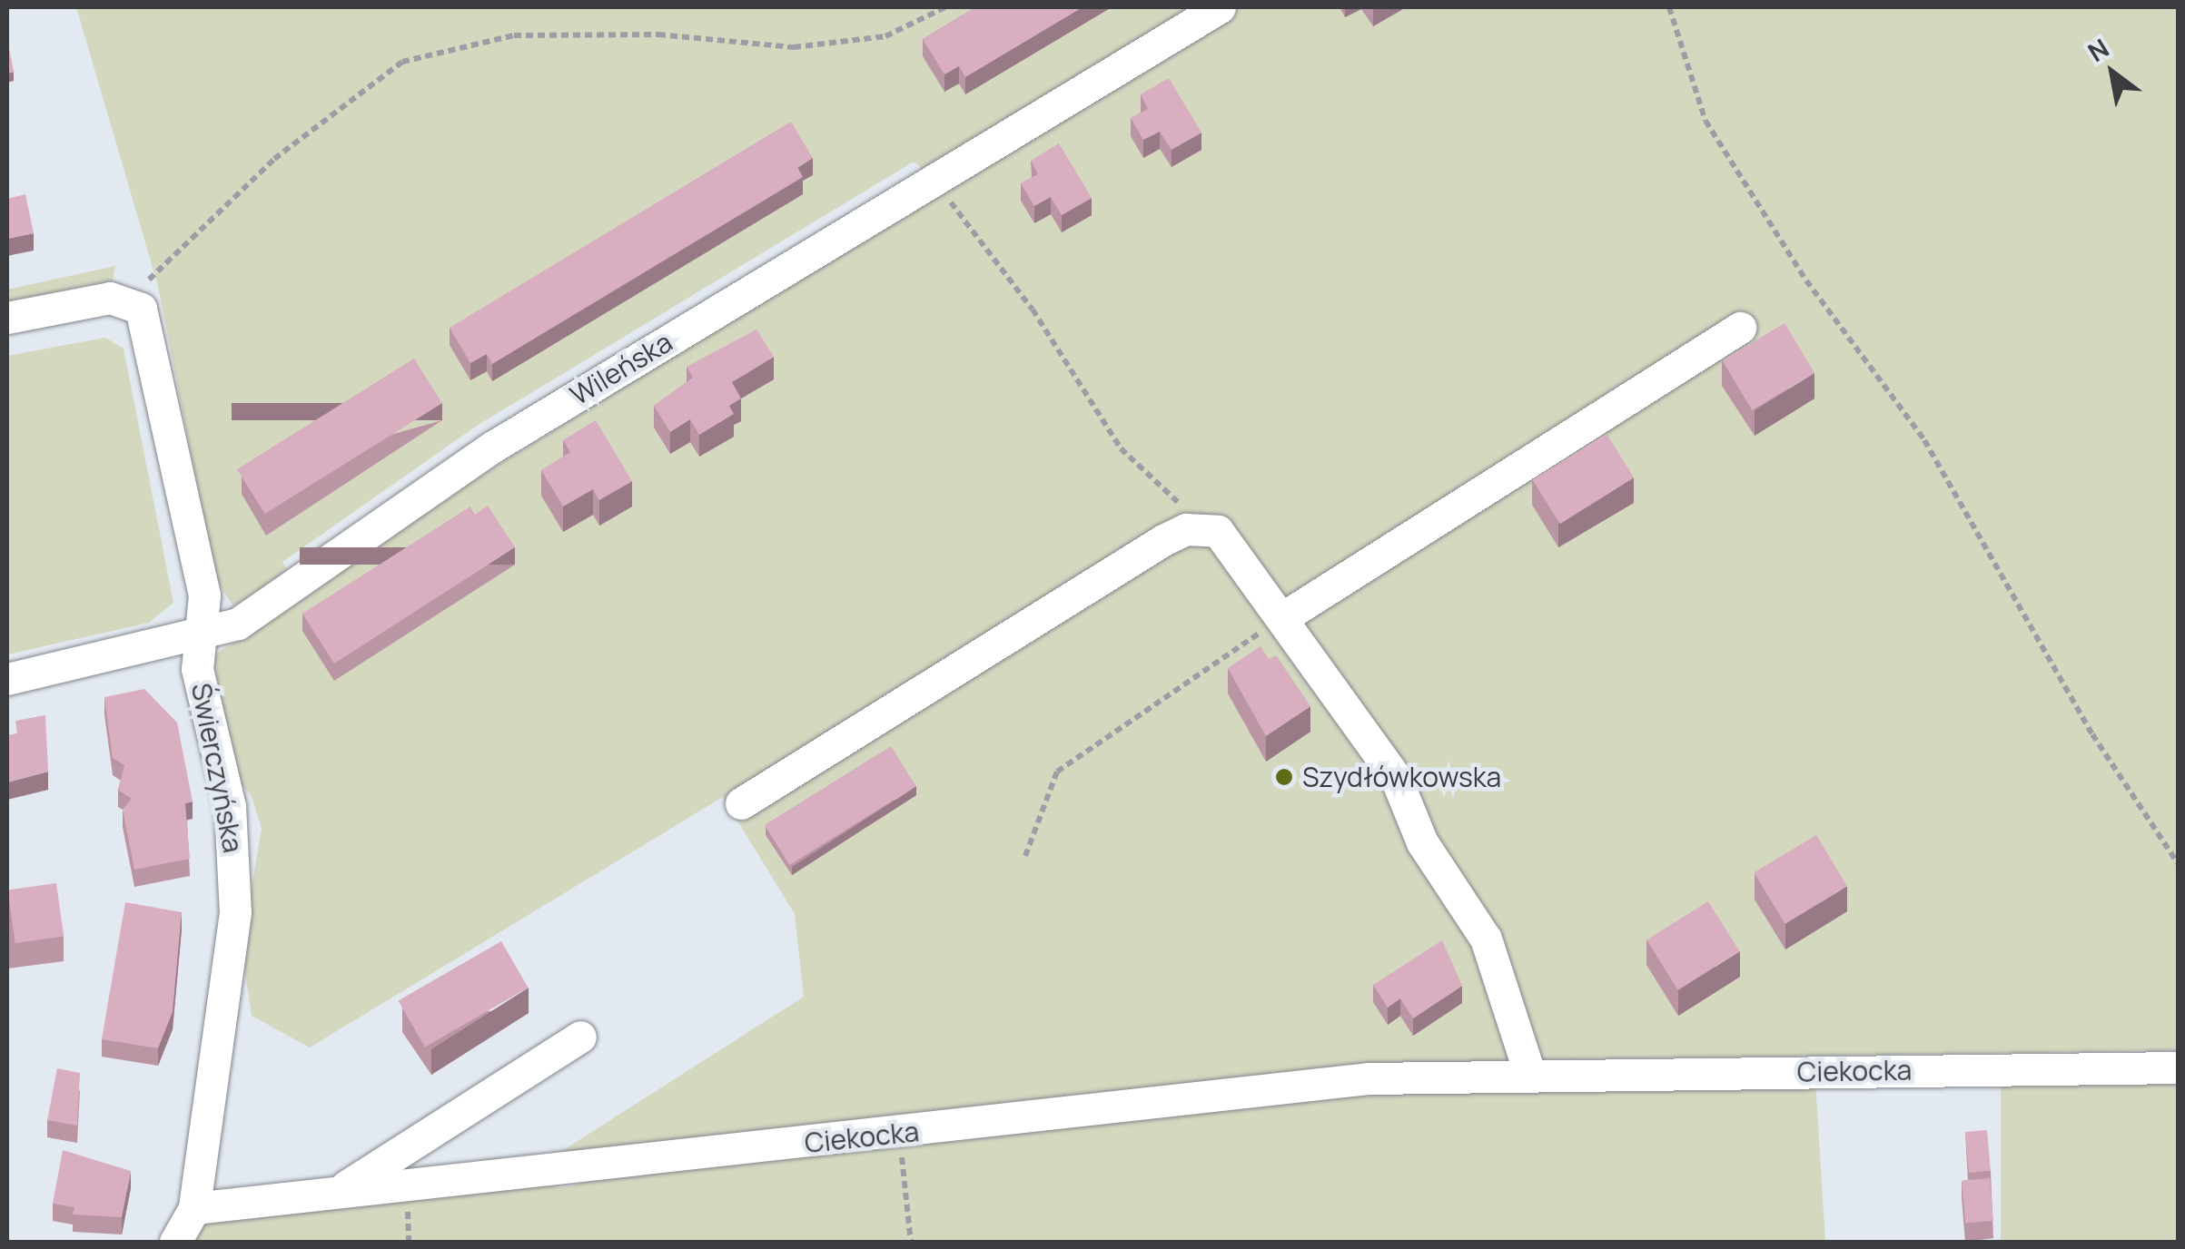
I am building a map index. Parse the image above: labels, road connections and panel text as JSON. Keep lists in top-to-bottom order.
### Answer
{
  "streets": {
    "street": ["Wileńska", "Świerczyńska", "Ciekocka"]
  },
  "crossings": [
    ["Wileńska", "Świerczyńska"],
    ["Świerczyńska", "Ciekocka"]
  ],
  "places": ["Szydłówkowska"],
  "north": "top left"
}
